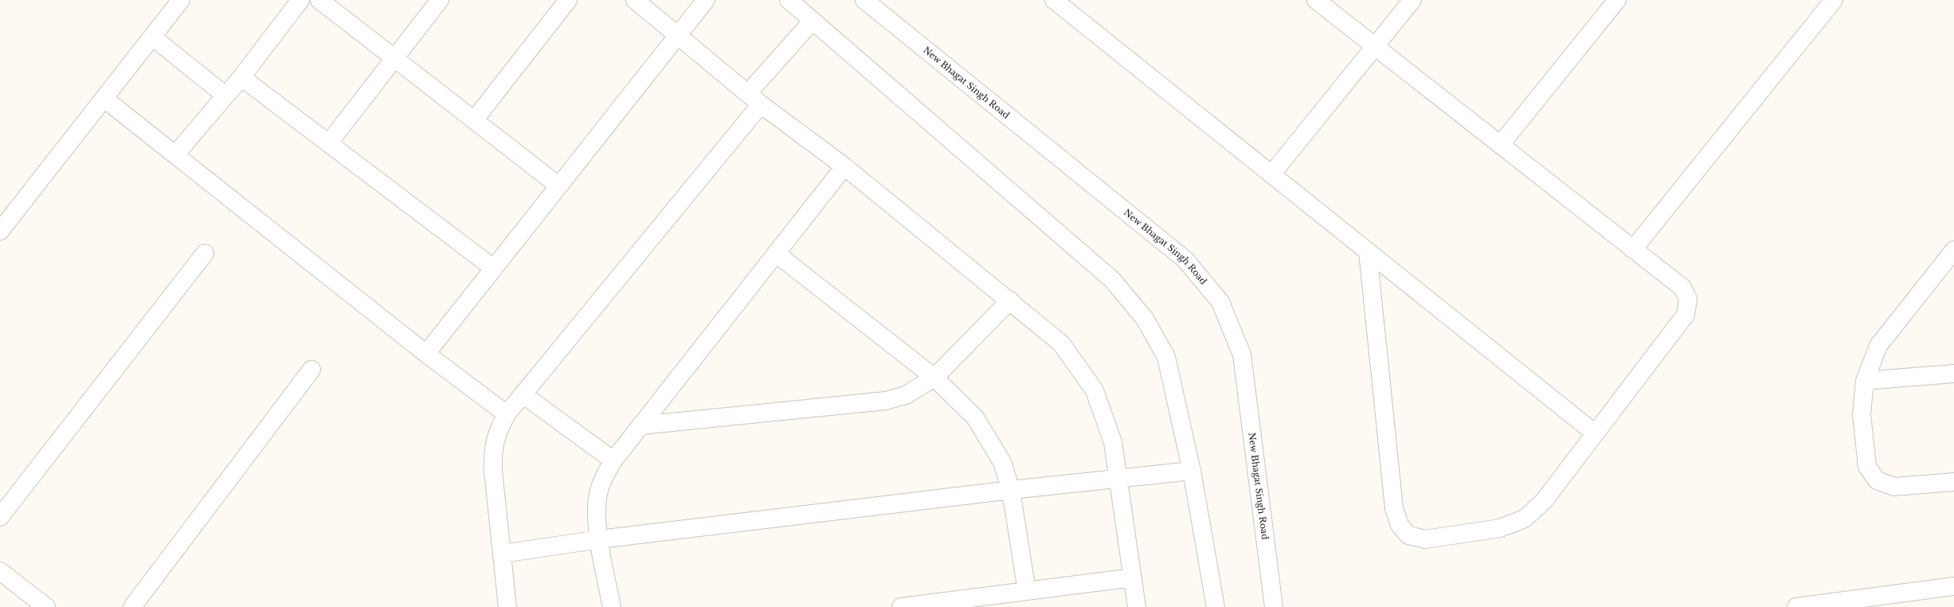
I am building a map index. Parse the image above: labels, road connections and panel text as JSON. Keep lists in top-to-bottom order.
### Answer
{
  "streets": {
    "street": ["New Bhagat Singh Road"]
  }
}
